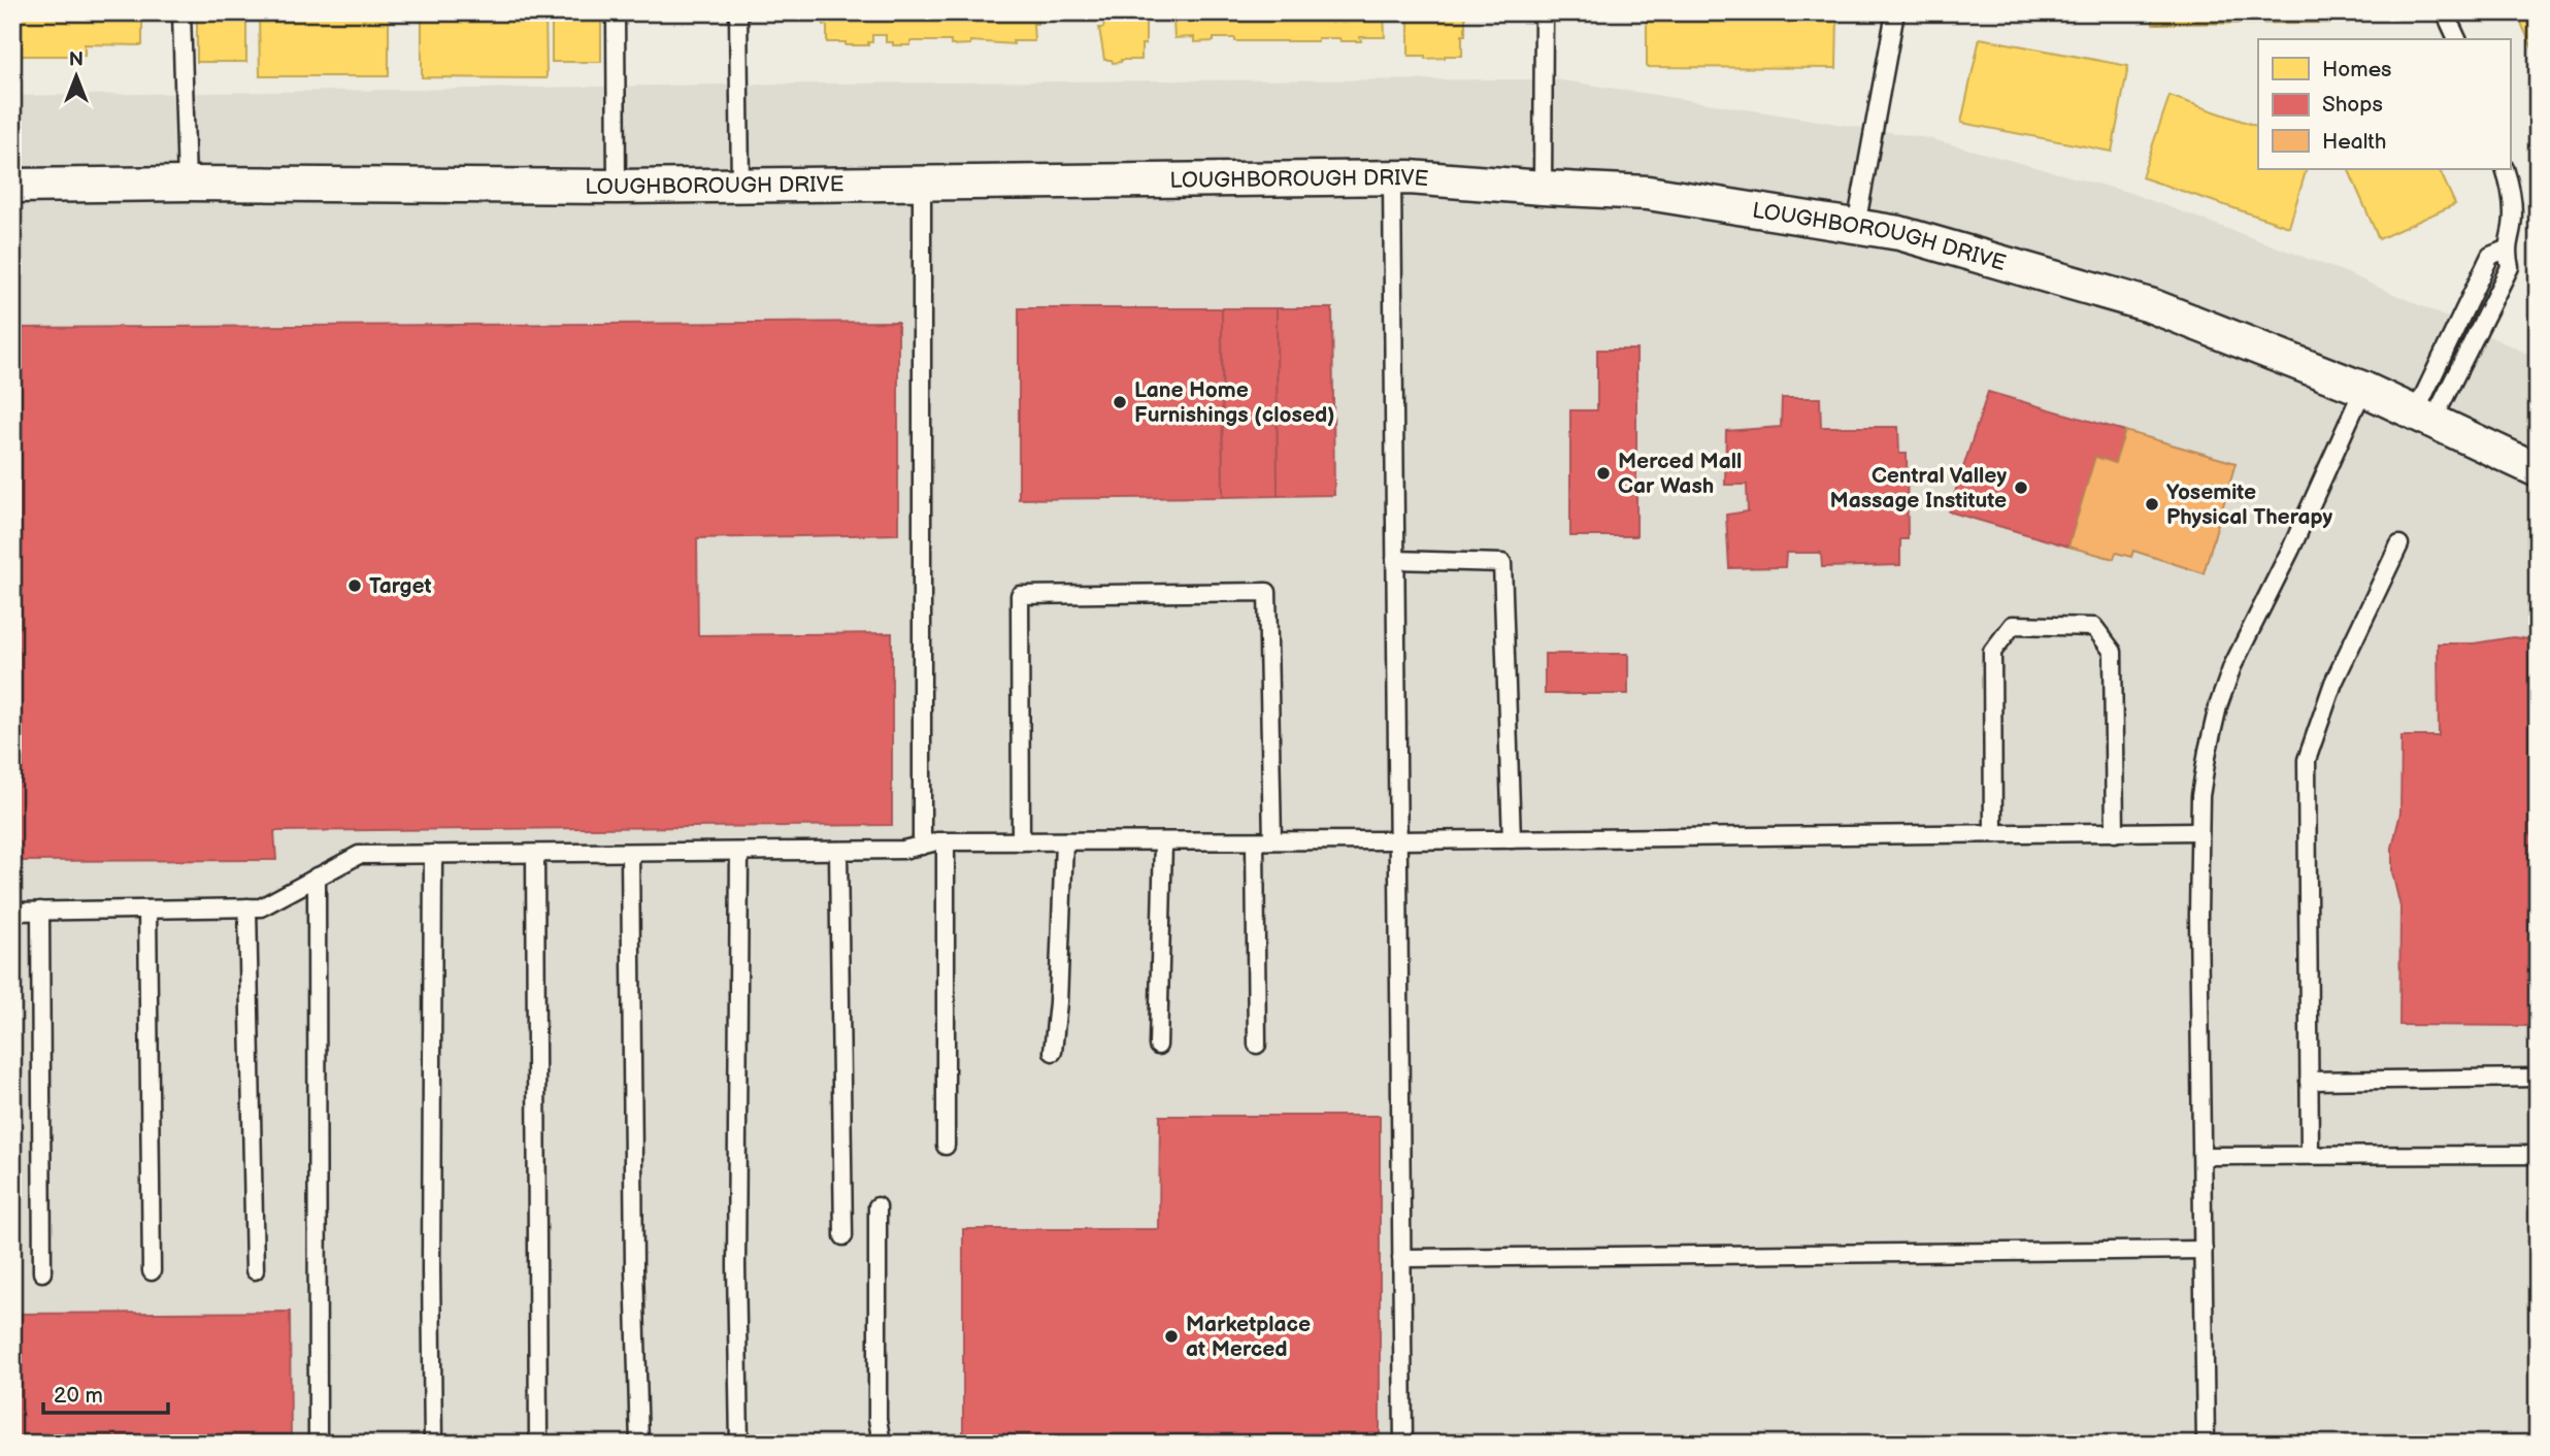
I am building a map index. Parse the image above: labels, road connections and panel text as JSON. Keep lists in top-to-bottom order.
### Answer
{
  "streets": {
    "street": ["LOUGHBOROUGH DRIVE"]
  },
  "places": [
    "Lane Home Furnishings (closed)",
    "Merced Mall Car Wash",
    "Central Valley Massage Institute",
    "Yosemite Physical Therapy",
    "Target",
    "Marketplace at Merced"
  ],
  "legend": ["Homes", "Shops", "Health"],
  "scale_bar": "20 m",
  "north": "top"
}
